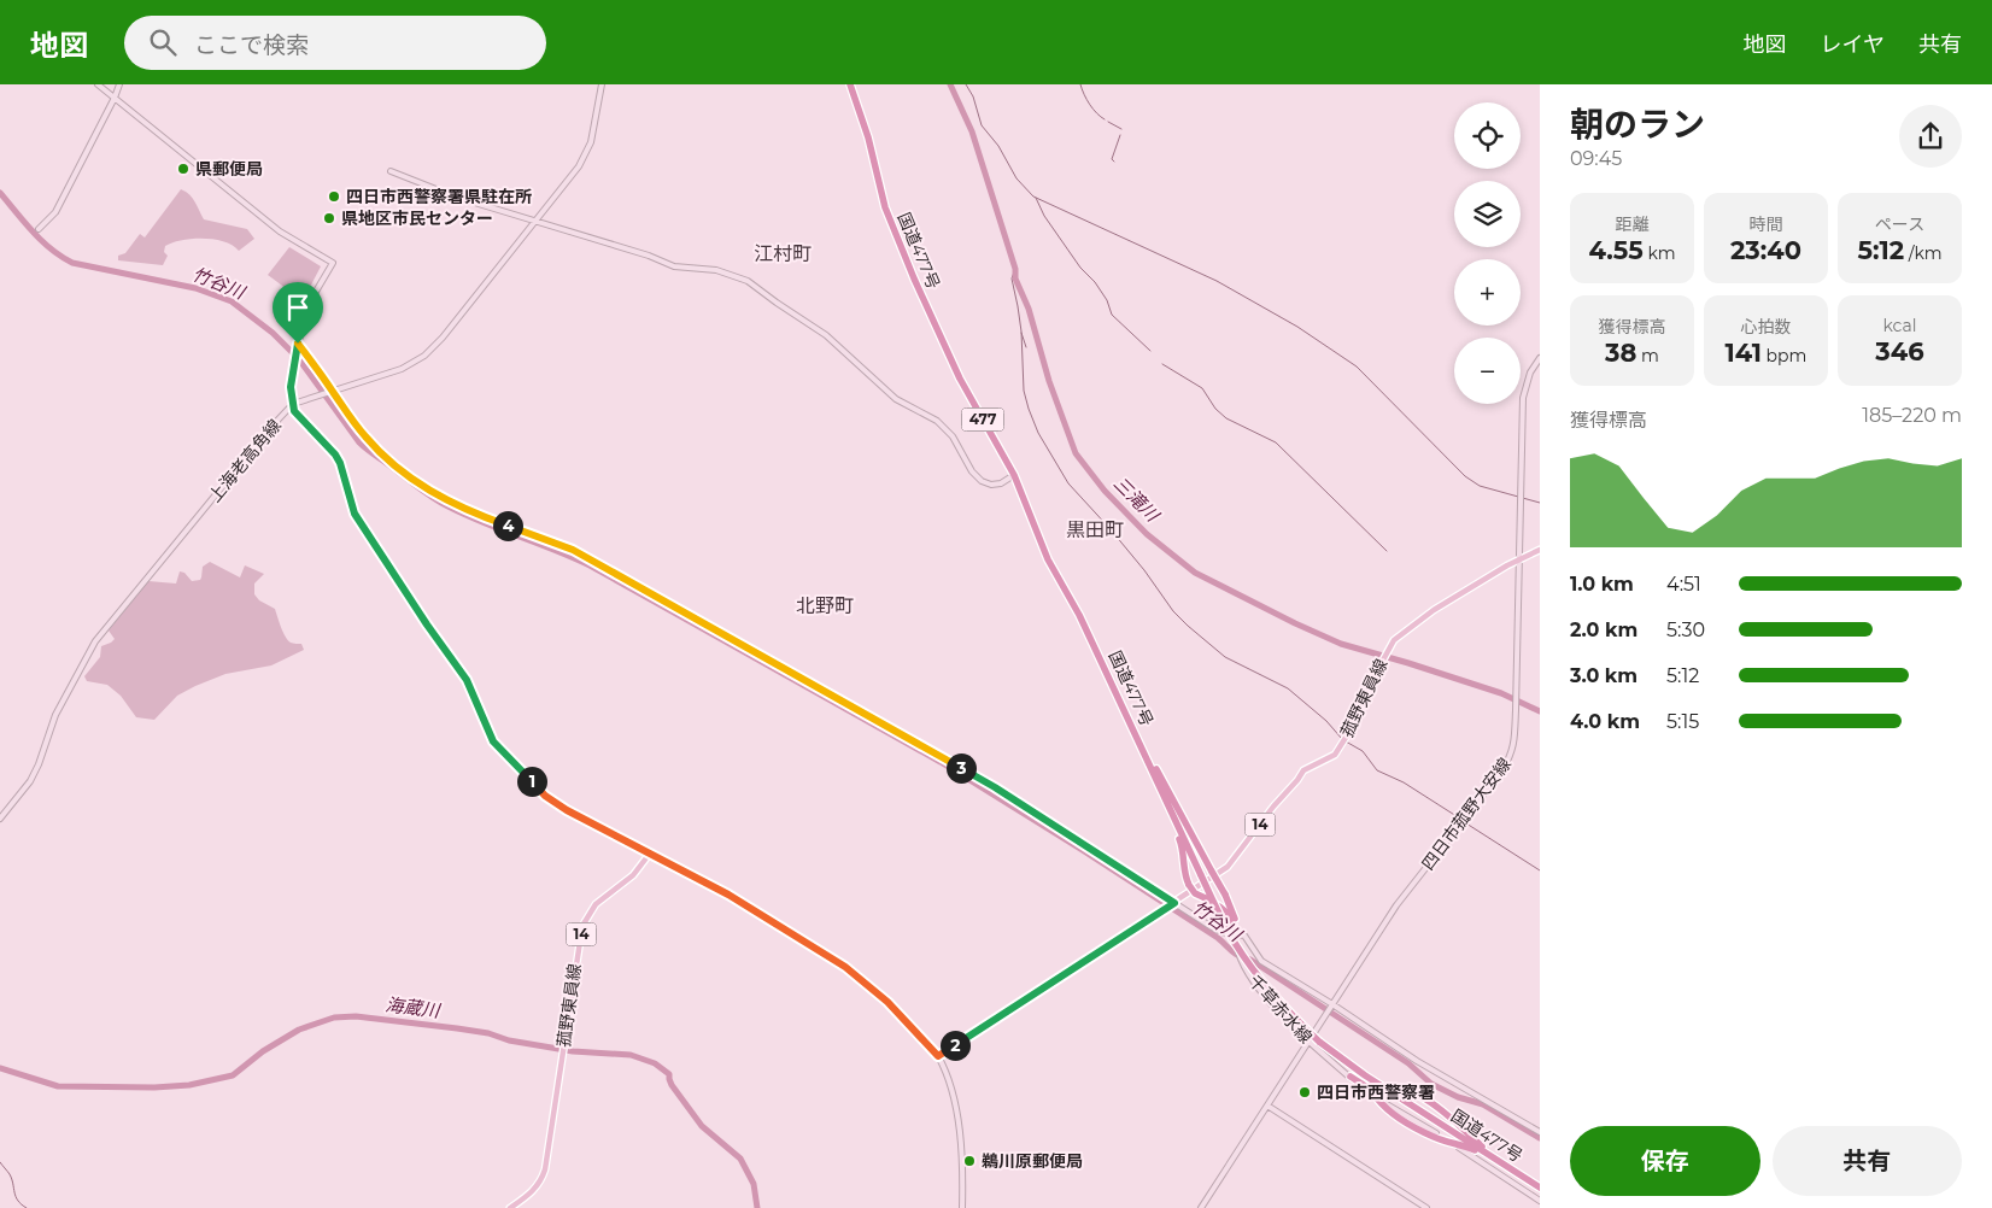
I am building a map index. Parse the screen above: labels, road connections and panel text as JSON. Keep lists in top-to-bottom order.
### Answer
{
  "streets": {
    "highway": ["国道477号", "477"],
    "main road": [
      "上海老高角線",
      "菰野東員線",
      "四日市菰野大安線",
      "14",
      "千草赤水線"
    ]
  },
  "crossings": [
    ["菰野東員線", "四日市菰野大安線"],
    ["四日市菰野大安線", "千草赤水線"]
  ],
  "districts": ["江村町", "黒田町", "北野町"],
  "water": ["竹谷川", "三滝川", "海蔵川"],
  "places": [
    "県郵便局",
    "四日市西警察署県駐在所",
    "県地区市民センター",
    "四日市西警察署",
    "鵜川原郵便局"
  ],
  "page": {
    "header": "地図",
    "search": "ここで検索",
    "nav": ["地図", "レイヤ", "共有"],
    "heading": ["朝のラン", "09:45"],
    "map_buttons": ["+", "−"],
    "stats": [
      ["距離", "4.55 km"],
      ["時間", "23:40"],
      ["ペース", "5:12 /km"],
      ["獲得標高", "38 m"],
      ["心拍数", "141 bpm"],
      ["kcal", "346"]
    ],
    "chart": ["獲得標高", "185–220 m"],
    "pins": [
      "4",
      "3",
      "1",
      "2"
    ],
    "list": [
      {
        "name": "1.0 km",
        "note": "4:51"
      },
      {
        "name": "2.0 km",
        "note": "5:30"
      },
      {
        "name": "3.0 km",
        "note": "5:12"
      },
      {
        "name": "4.0 km",
        "note": "5:15"
      }
    ],
    "buttons": ["保存", "共有"]
  }
}
